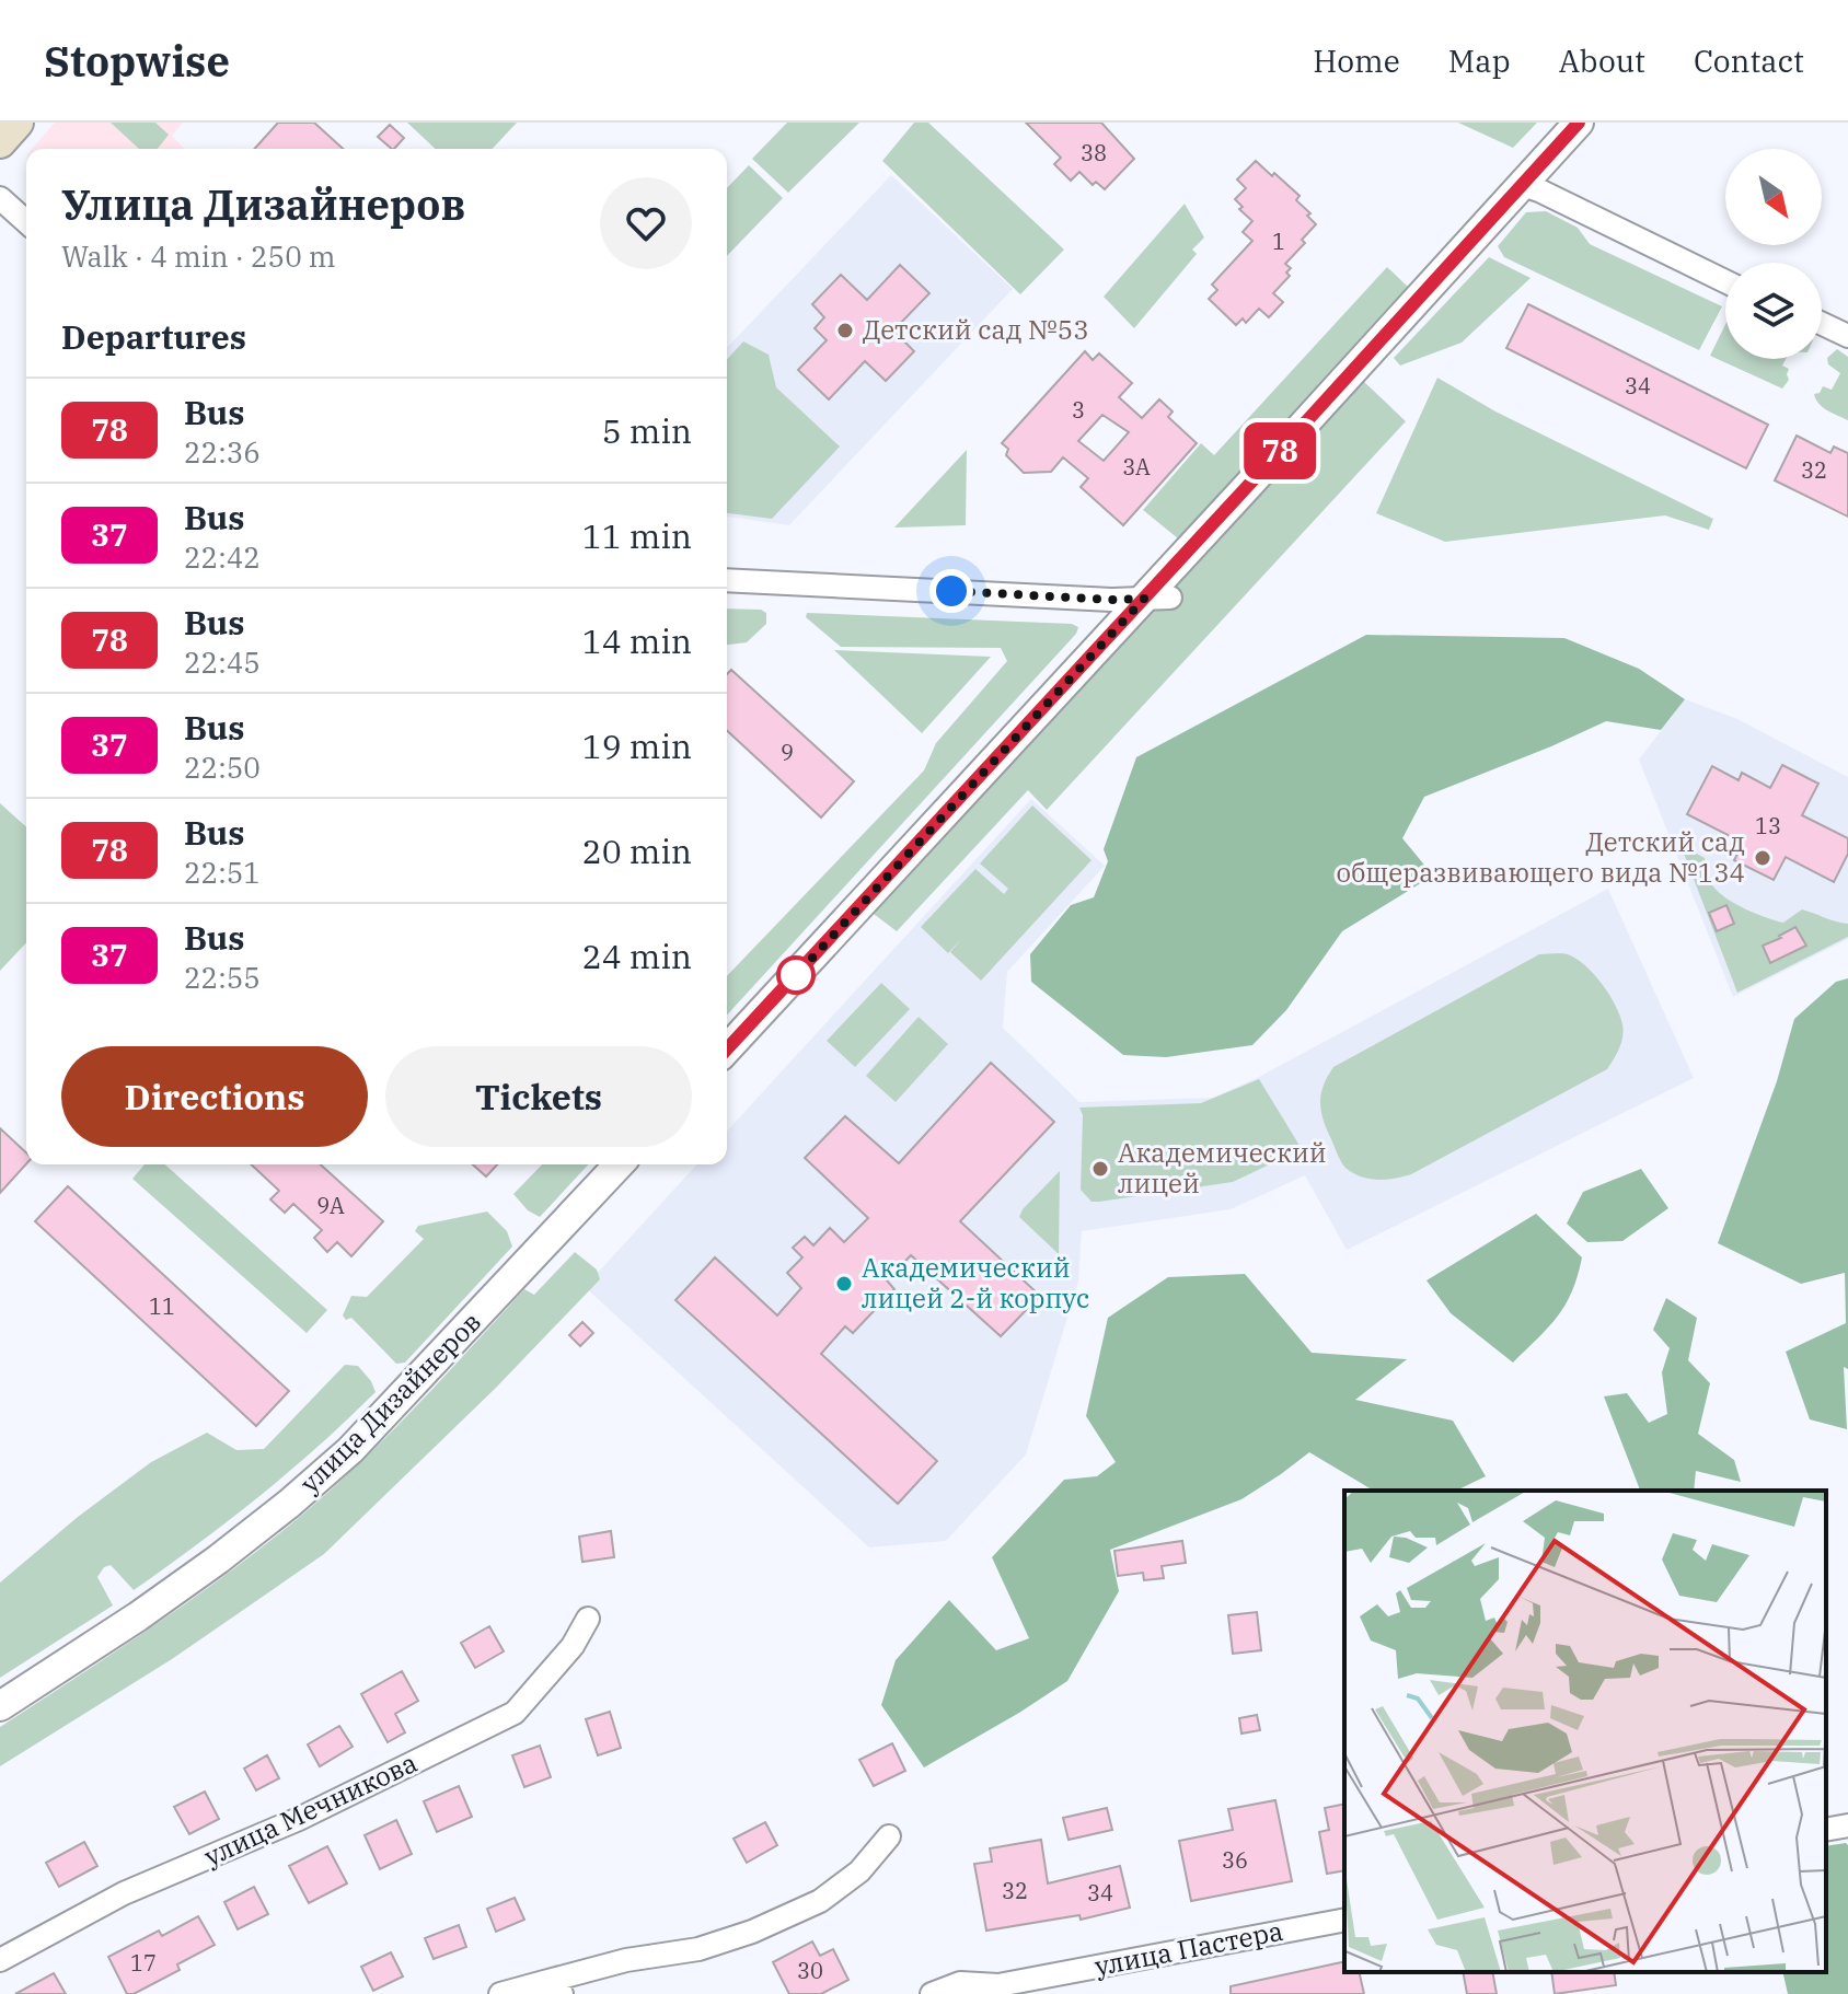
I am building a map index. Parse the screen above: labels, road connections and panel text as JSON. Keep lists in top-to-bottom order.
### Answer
{
  "streets": {
    "street": ["улица Дизайнеров", "улица Мечникова", "улица Пастера"]
  },
  "places": [
    "Детский сад №53",
    "Детский сад общеразвивающего вида №134",
    "Академический лицей",
    "Академический лицей 2-й корпус"
  ],
  "lines": ["bus line 78"],
  "house_numbers": [
    "38",
    "1",
    "34",
    "3",
    "3А",
    "32",
    "9",
    "13",
    "9А",
    "11",
    "36",
    "32",
    "34",
    "17",
    "30"
  ],
  "north": "bottom right",
  "page": {
    "header": "Stopwise",
    "nav": [
      "Home",
      "Map",
      "About",
      "Contact"
    ],
    "on_map": "78",
    "heading": [
      ["Улица Дизайнеров", "Walk · 4 min · 250 m"],
      "Departures"
    ],
    "list": [
      {
        "mark": "78",
        "name": "Bus",
        "note": "22:36",
        "value": "5 min"
      },
      {
        "mark": "37",
        "name": "Bus",
        "note": "22:42",
        "value": "11 min"
      },
      {
        "mark": "78",
        "name": "Bus",
        "note": "22:45",
        "value": "14 min"
      },
      {
        "mark": "37",
        "name": "Bus",
        "note": "22:50",
        "value": "19 min"
      },
      {
        "mark": "78",
        "name": "Bus",
        "note": "22:51",
        "value": "20 min"
      },
      {
        "mark": "37",
        "name": "Bus",
        "note": "22:55",
        "value": "24 min"
      }
    ],
    "buttons": ["Directions", "Tickets"]
  }
}
